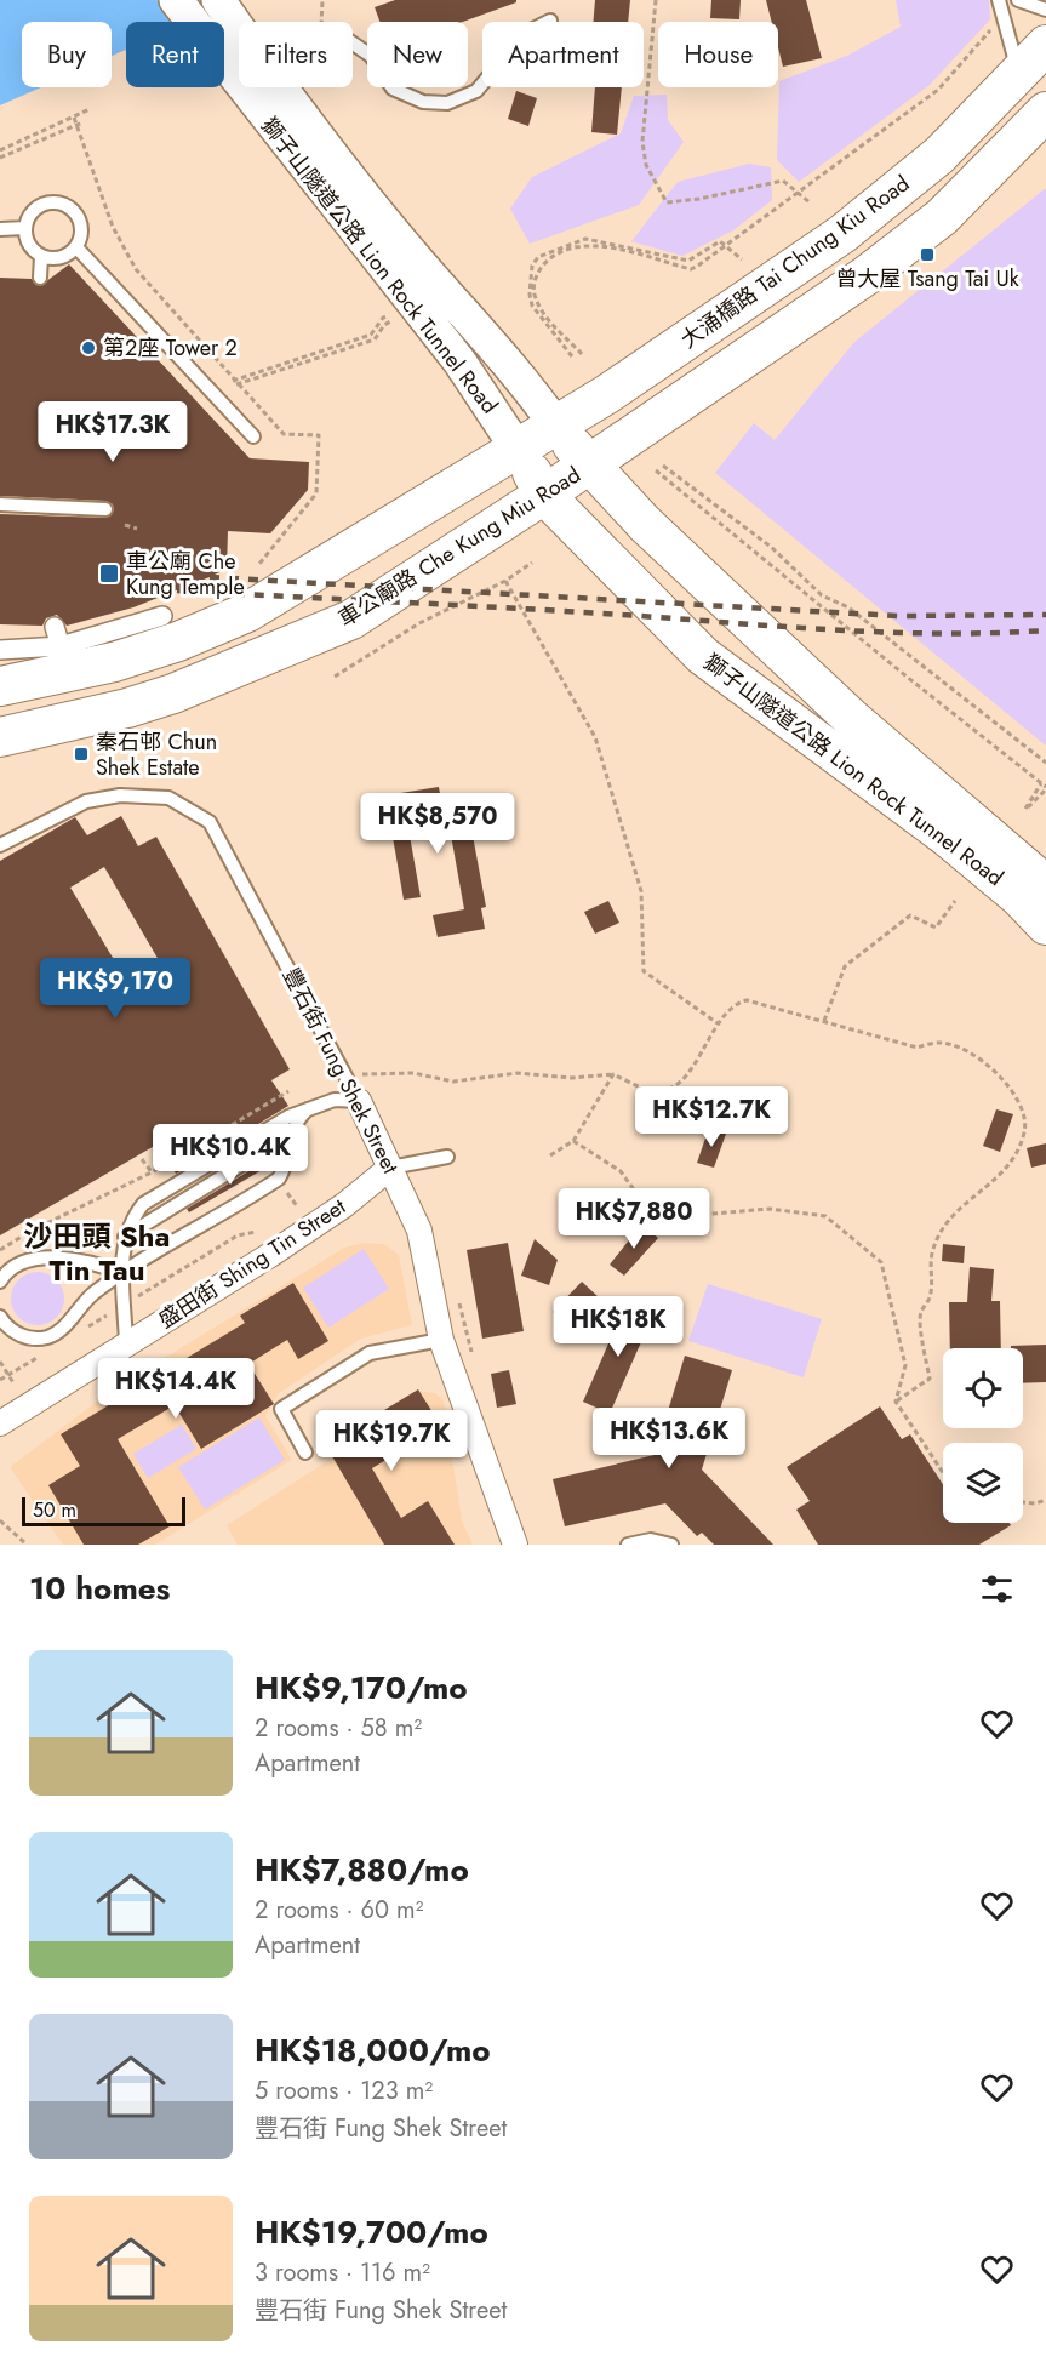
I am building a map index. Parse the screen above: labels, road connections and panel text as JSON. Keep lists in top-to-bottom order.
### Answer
{
  "streets": {
    "main road": ["大涌橋路 Tai Chung Kiu Road", "獅子山隧道公路 Lion Rock Tunnel Road", "車公廟路 Che Kung Miu Road"],
    "street": ["豐石街 Fung Shek Street", "盛田街 Shing Tin Street"]
  },
  "crossings": [
    ["大涌橋路 Tai Chung Kiu Road", "獅子山隧道公路 Lion Rock Tunnel Road"],
    ["獅子山隧道公路 Lion Rock Tunnel Road", "車公廟路 Che Kung Miu Road"],
    ["豐石街 Fung Shek Street", "盛田街 Shing Tin Street"]
  ],
  "districts": ["沙田頭 Sha Tin Tau"],
  "places": {
    "transit": ["曾大屋 Tsang Tai Uk", "車公廟 Che Kung Temple", "秦石邨 Chun Shek Estate"],
    "other": ["第2座 Tower 2"]
  },
  "scale_bar": "50 m",
  "page": {
    "chip": [
      "Buy",
      "Rent",
      "Filters",
      "New",
      "Apartment",
      "House"
    ],
    "price": [
      "HK$17.3K",
      "HK$8,570",
      "HK$9,170",
      "HK$12.7K",
      "HK$10.4K",
      "HK$7,880",
      "HK$18K",
      "HK$14.4K",
      "HK$13.6K",
      "HK$19.7K"
    ],
    "scale": "50 m",
    "heading": "10 homes",
    "list": [
      {
        "name": "HK$9,170/mo",
        "note": "2 rooms · 58 m² · Apartment"
      },
      {
        "name": "HK$7,880/mo",
        "note": "2 rooms · 60 m² · Apartment"
      },
      {
        "name": "HK$18,000/mo",
        "note": "5 rooms · 123 m² · 豐石街 Fung Shek Street"
      },
      {
        "name": "HK$19,700/mo",
        "note": "3 rooms · 116 m² · 豐石街 Fung Shek Street"
      }
    ]
  }
}
